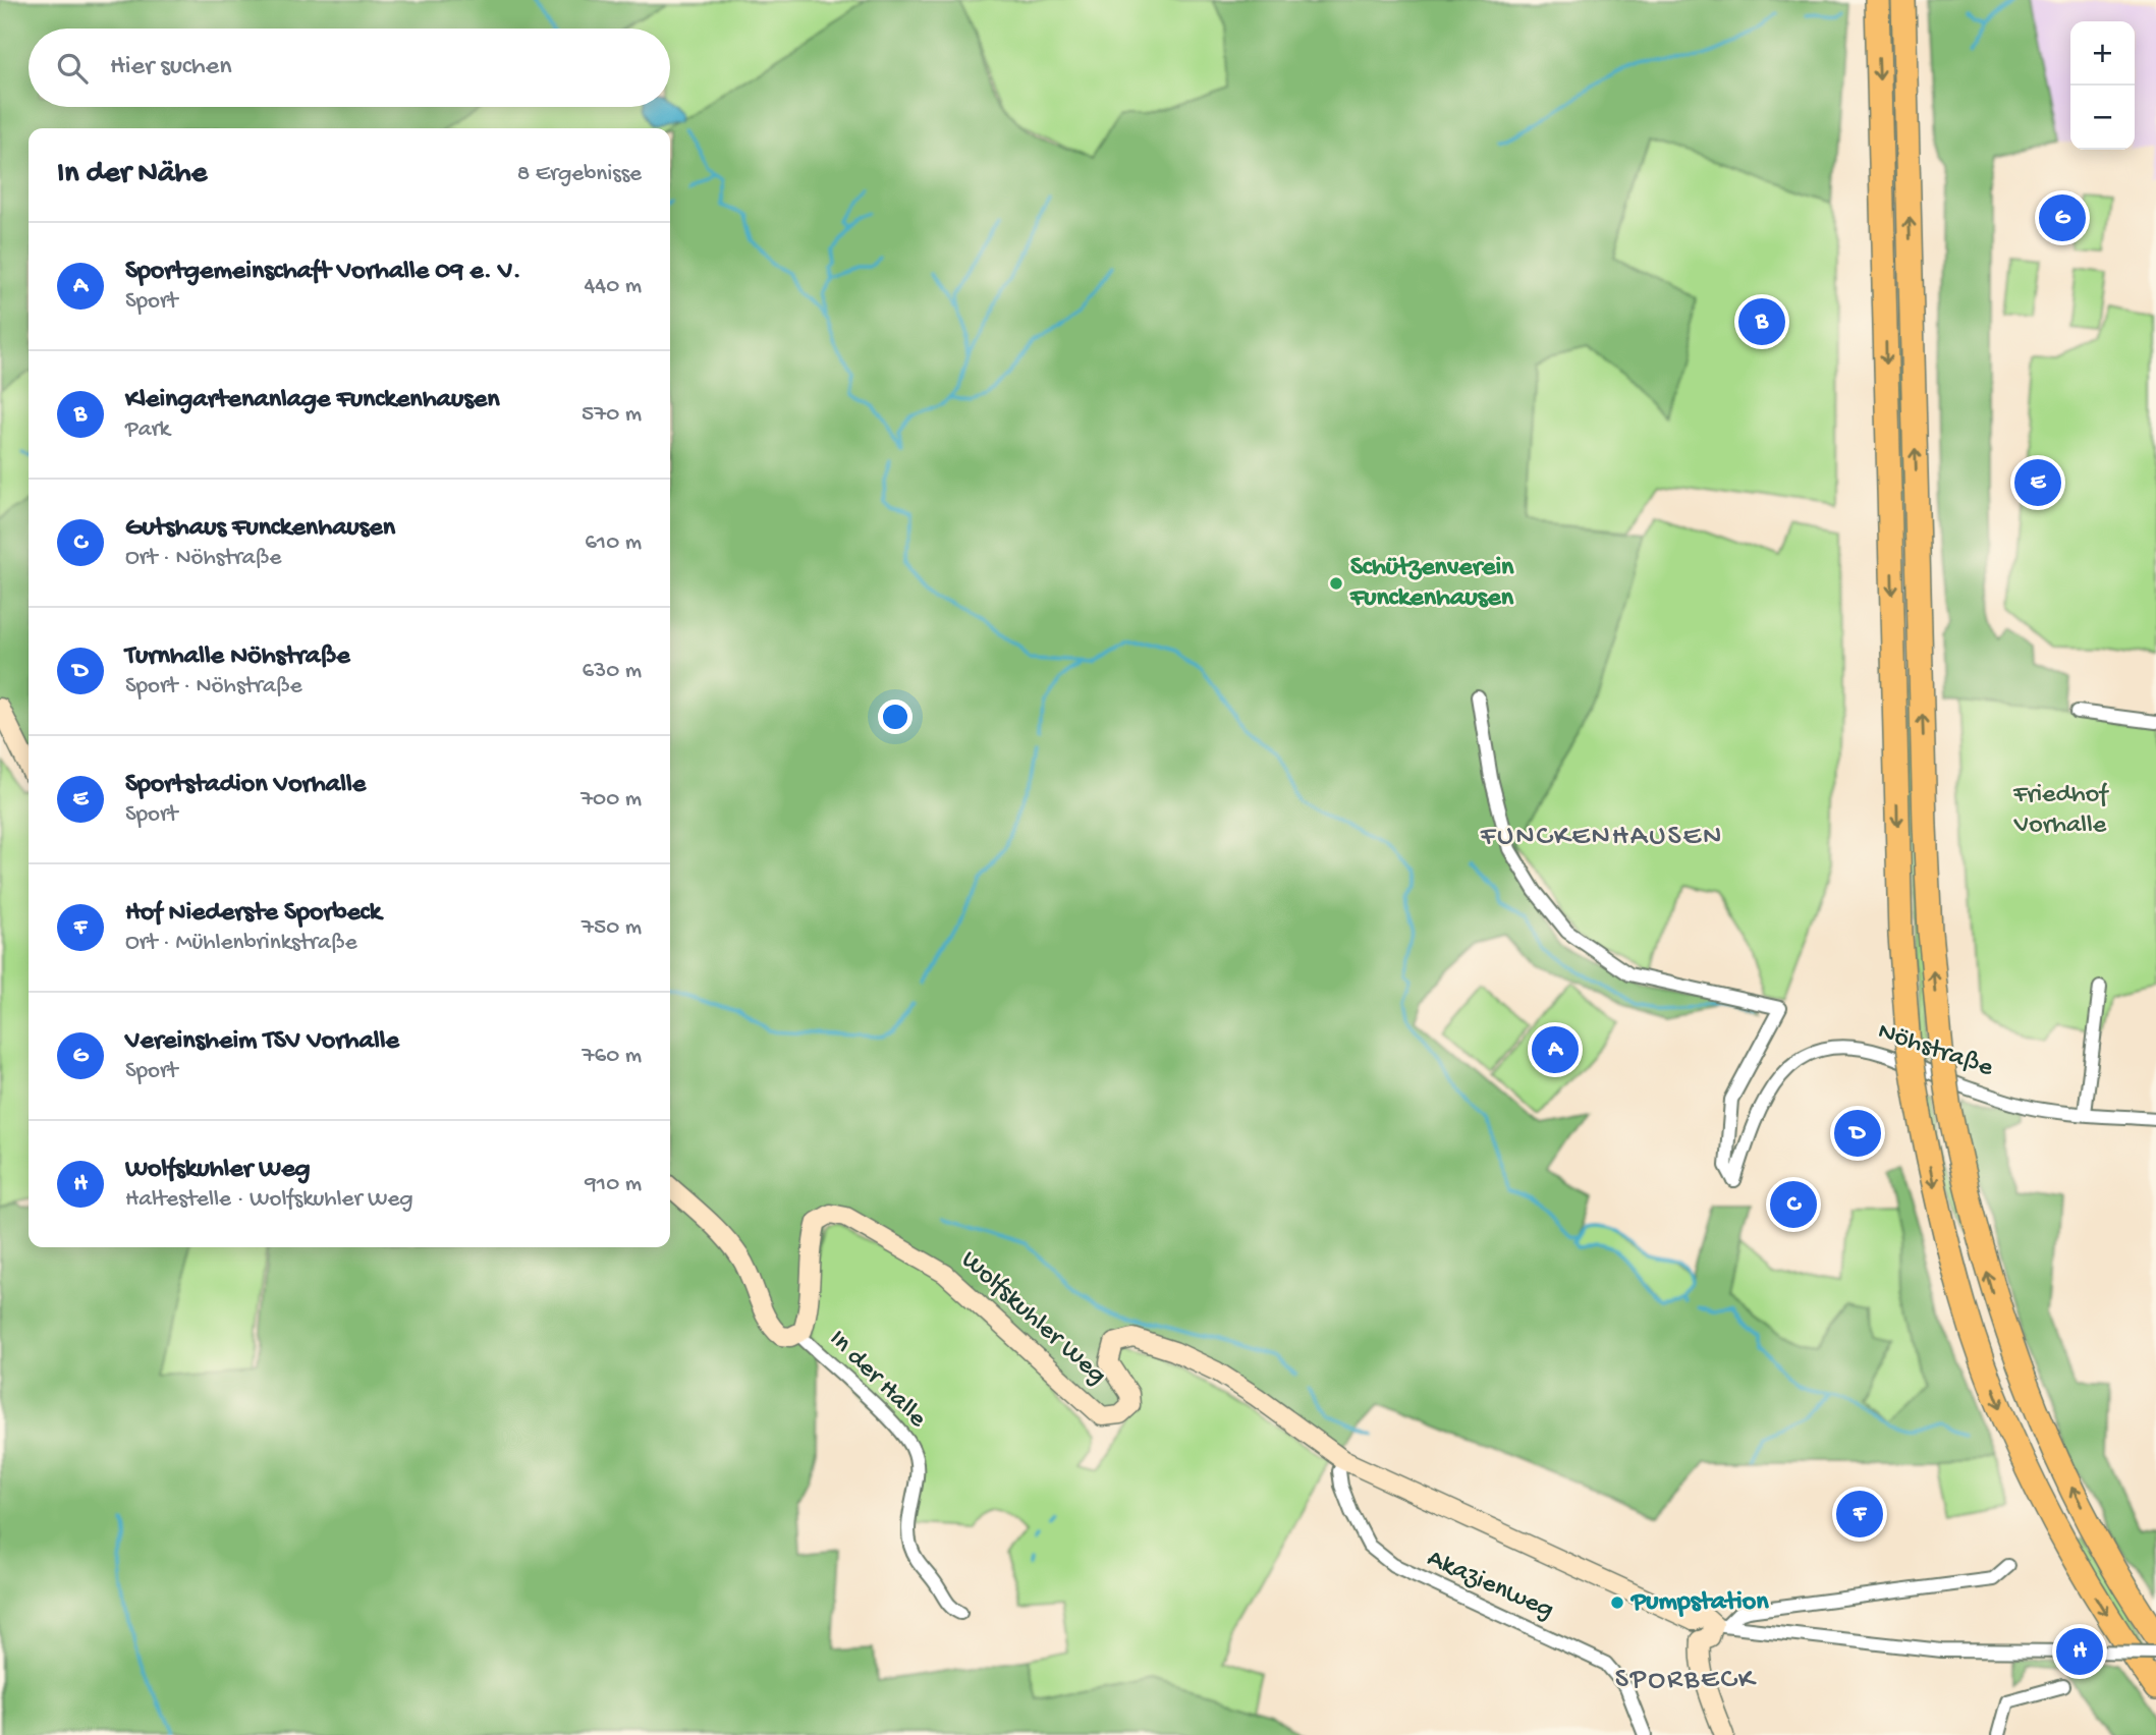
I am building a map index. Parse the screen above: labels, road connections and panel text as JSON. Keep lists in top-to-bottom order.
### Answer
{
  "streets": {
    "street": [
      "Nöhstraße",
      "Wolfskuhler Weg",
      "In der Halle",
      "Akazienweg"
    ]
  },
  "crossings": [
    ["Wolfskuhler Weg", "In der Halle"],
    ["Wolfskuhler Weg", "Akazienweg"]
  ],
  "districts": ["FUNCKENHAUSEN", "SPORBECK"],
  "parks": ["Friedhof Vorhalle"],
  "places": ["Schützenverein Funckenhausen", "Pumpstation"],
  "page": {
    "map_buttons": ["+", "−"],
    "search": "Hier suchen",
    "heading": ["In der Nähe", "8 Ergebnisse"],
    "pins": [
      "G",
      "B",
      "E",
      "A",
      "D",
      "C",
      "F",
      "H"
    ],
    "list": [
      {
        "mark": "A",
        "name": "Sportgemeinschaft Vorhalle 09 e. V.",
        "note": "Sport",
        "value": "440 m"
      },
      {
        "mark": "B",
        "name": "Kleingartenanlage Funckenhausen",
        "note": "Park",
        "value": "570 m"
      },
      {
        "mark": "C",
        "name": "Gutshaus Funckenhausen",
        "note": "Ort · Nöhstraße",
        "value": "610 m"
      },
      {
        "mark": "D",
        "name": "Turnhalle Nöhstraße",
        "note": "Sport · Nöhstraße",
        "value": "630 m"
      },
      {
        "mark": "E",
        "name": "Sportstadion Vorhalle",
        "note": "Sport",
        "value": "700 m"
      },
      {
        "mark": "F",
        "name": "Hof Niederste Sporbeck",
        "note": "Ort · Mühlenbrinkstraße",
        "value": "750 m"
      },
      {
        "mark": "G",
        "name": "Vereinsheim TSV Vorhalle",
        "note": "Sport",
        "value": "760 m"
      },
      {
        "mark": "H",
        "name": "Wolfskuhler Weg",
        "note": "Haltestelle · Wolfskuhler Weg",
        "value": "910 m"
      }
    ]
  }
}
